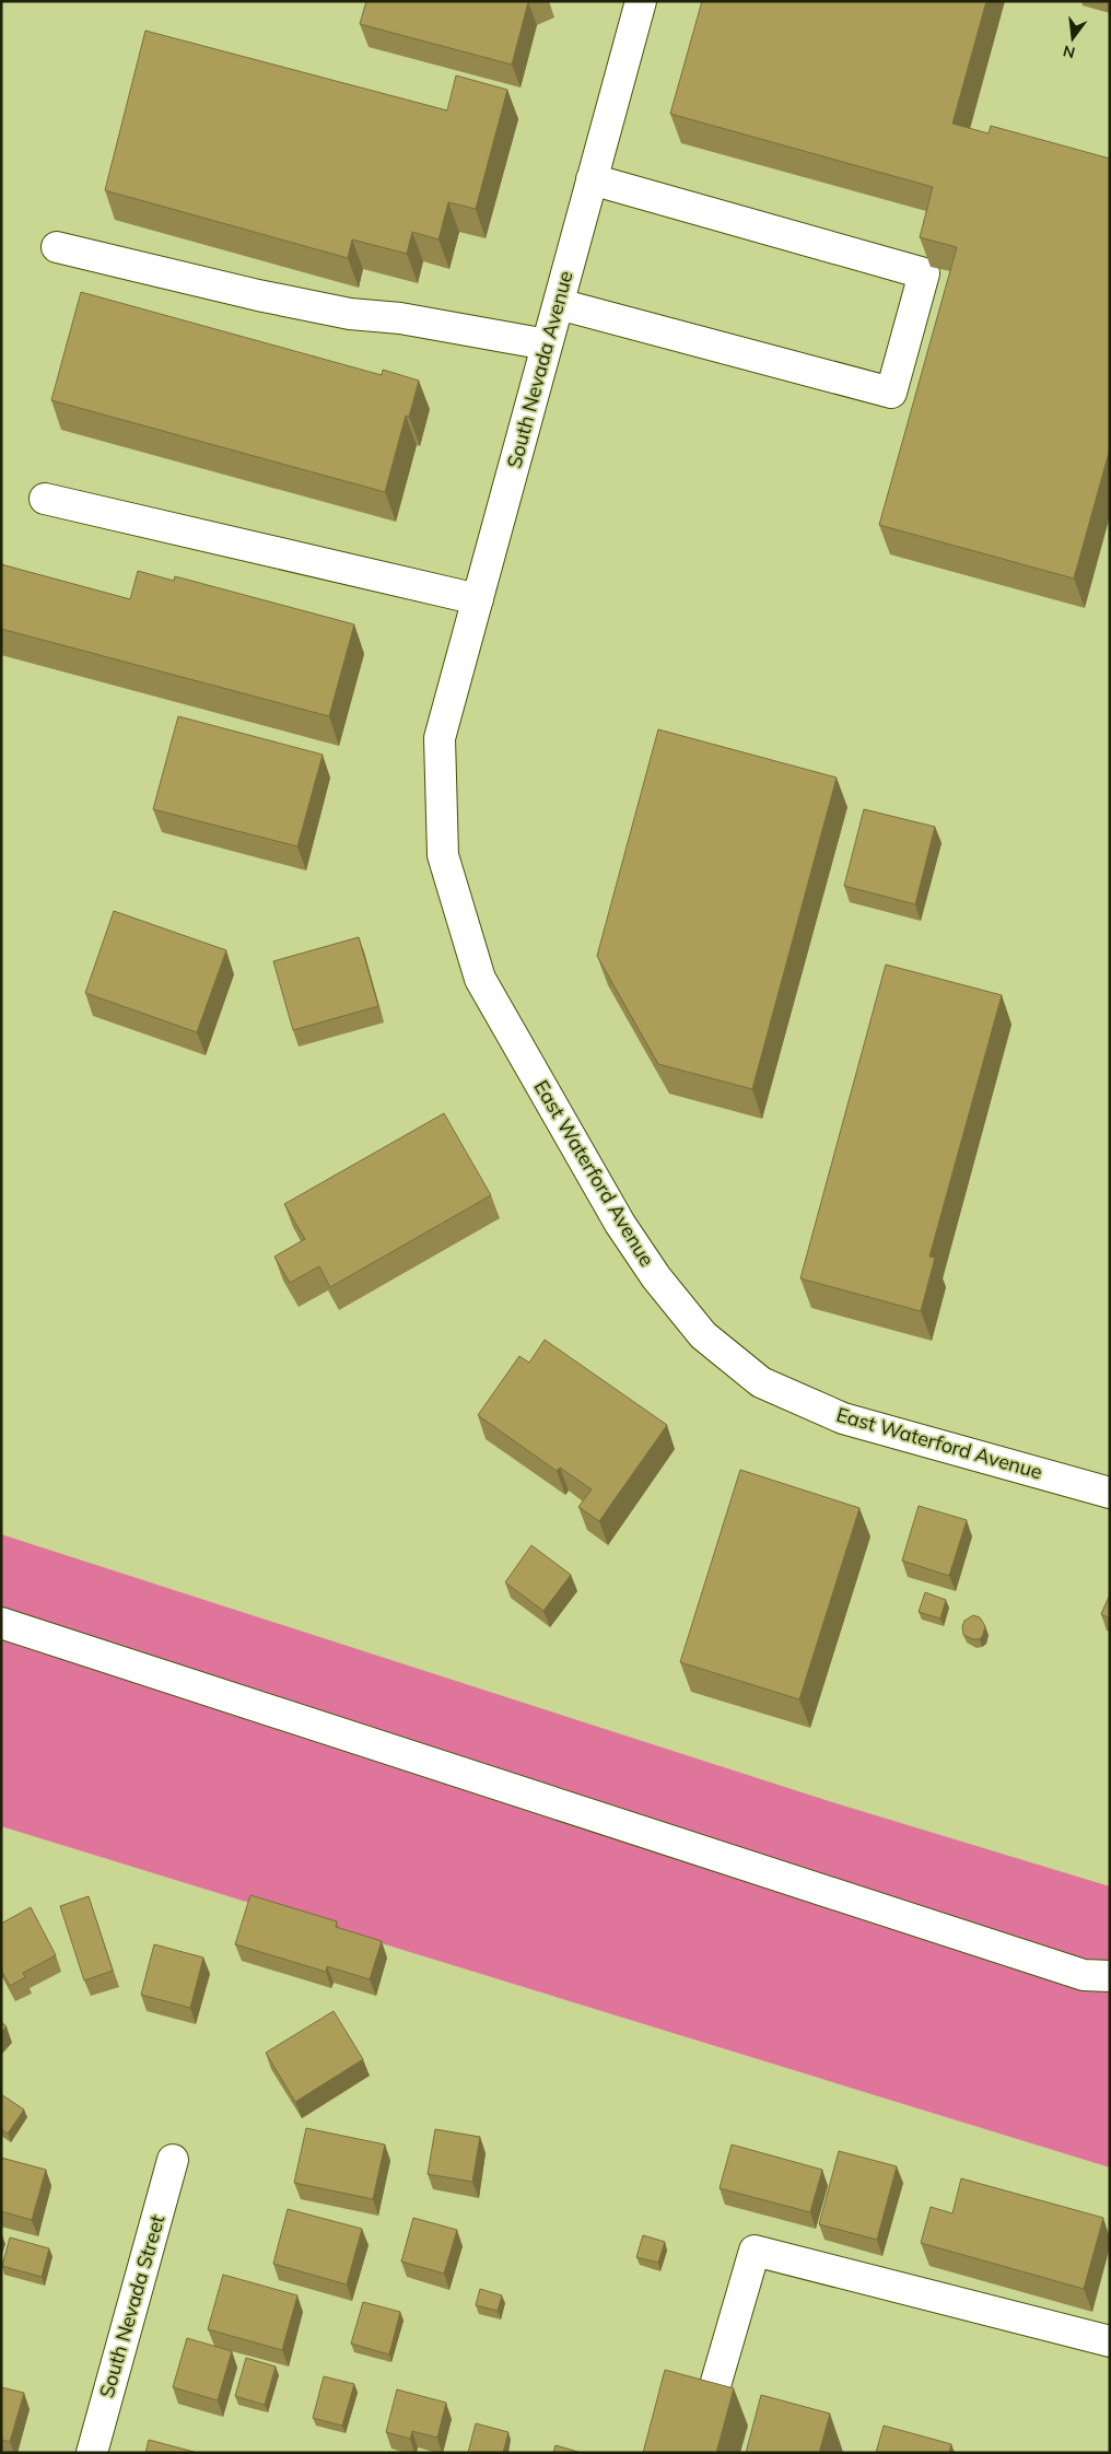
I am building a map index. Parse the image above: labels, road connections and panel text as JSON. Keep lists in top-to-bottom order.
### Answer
{
  "streets": {
    "street": ["South Nevada Avenue", "East Waterford Avenue", "South Nevada Street"]
  },
  "crossings": [
    ["South Nevada Avenue", "East Waterford Avenue"]
  ],
  "north": "bottom"
}
